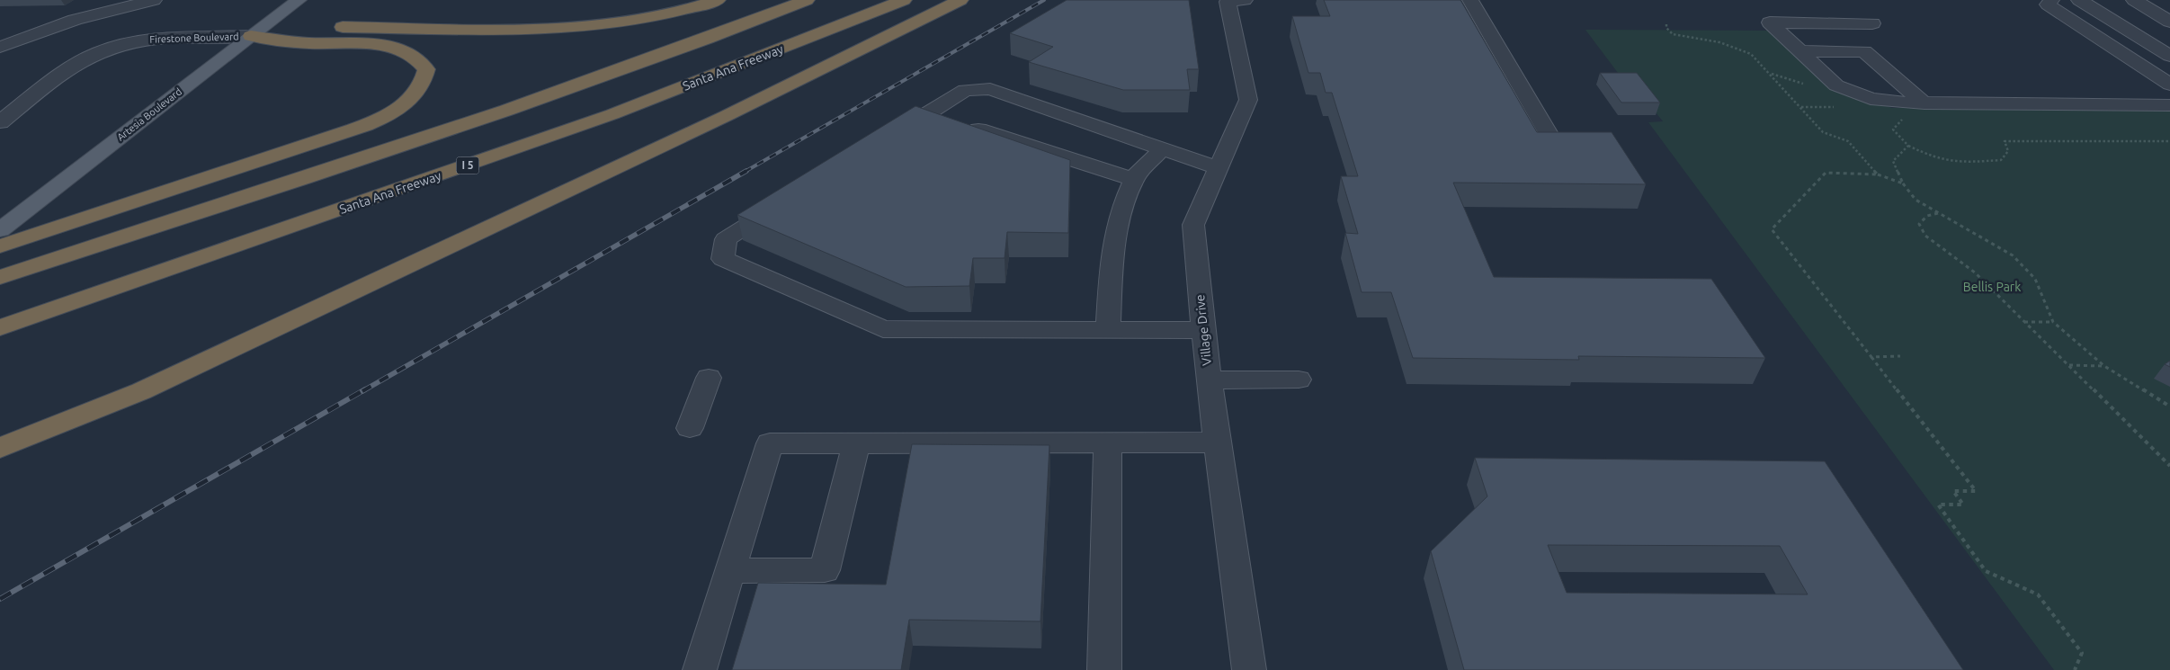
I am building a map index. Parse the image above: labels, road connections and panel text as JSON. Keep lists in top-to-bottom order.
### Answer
{
  "streets": {
    "highway": ["Santa Ana Freeway", "I 5"],
    "main road": ["Artesia Boulevard"],
    "street": ["Firestone Boulevard", "Village Drive"]
  },
  "crossings": [
    ["Firestone Boulevard", "Artesia Boulevard"]
  ],
  "parks": ["Bellis Park"]
}
